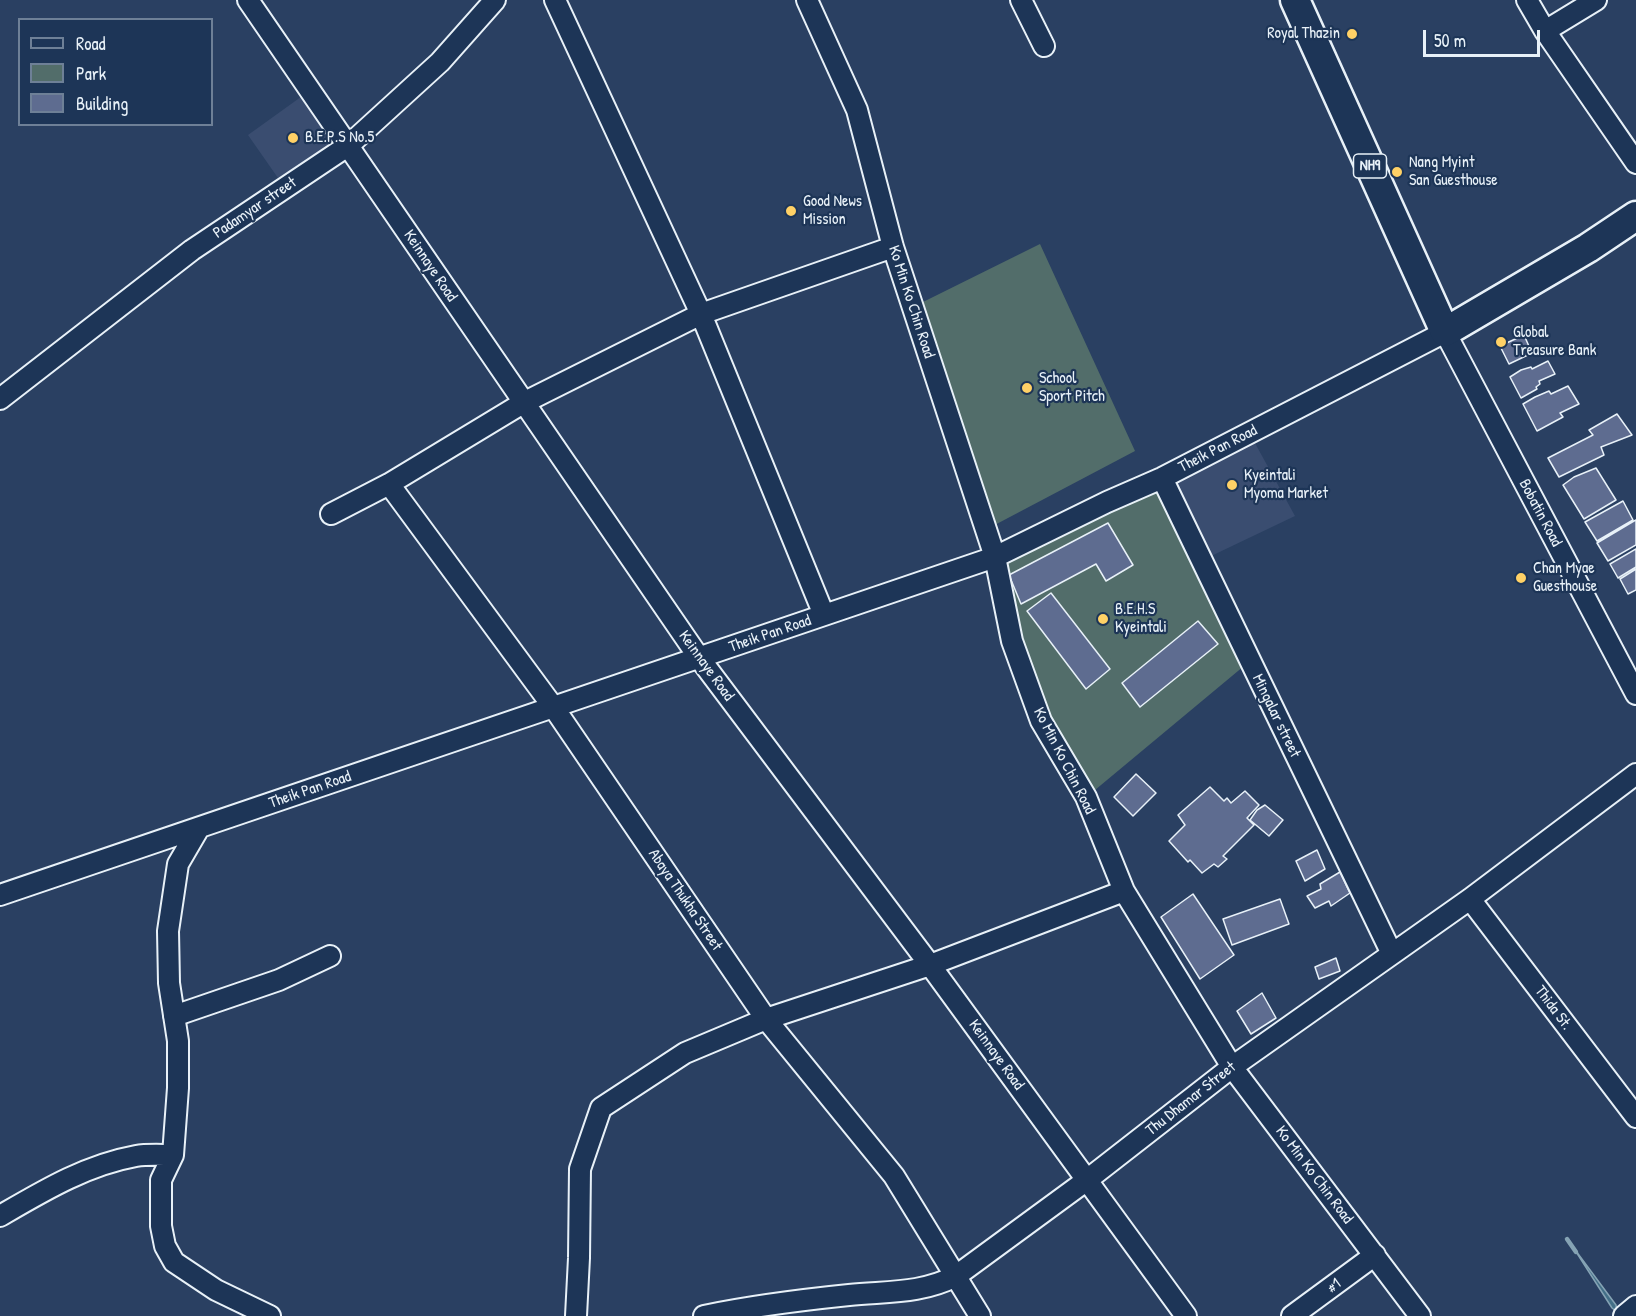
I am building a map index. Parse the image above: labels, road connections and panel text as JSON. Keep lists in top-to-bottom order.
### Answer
{
  "streets": {
    "highway": ["NH9"],
    "street": [
      "Padamyar street",
      "Keinnaye Road",
      "Ko Min Ko Chin Road",
      "Theik Pan Road",
      "Bobatin Road",
      "Mingalar street",
      "Abaya Thukha Street",
      "Thida St.",
      "Thu Dhamar Street",
      "#1"
    ]
  },
  "crossings": [
    ["NH9", "Theik Pan Road"],
    ["NH9", "Bobatin Road"],
    ["Padamyar street", "Keinnaye Road"],
    ["Keinnaye Road", "Theik Pan Road"],
    ["Keinnaye Road", "Thu Dhamar Street"],
    ["Ko Min Ko Chin Road", "Theik Pan Road"],
    ["Ko Min Ko Chin Road", "Thu Dhamar Street"],
    ["Ko Min Ko Chin Road", "#1"],
    ["Theik Pan Road", "Bobatin Road"],
    ["Theik Pan Road", "Mingalar street"],
    ["Theik Pan Road", "Abaya Thukha Street"],
    ["Mingalar street", "Thu Dhamar Street"],
    ["Abaya Thukha Street", "Thu Dhamar Street"],
    ["Thida St.", "Thu Dhamar Street"]
  ],
  "places": [
    "Royal Thazin",
    "B.E.P.S No.5",
    "Nang Myint San Guesthouse",
    "Good News Mission",
    "Global Treasure Bank",
    "School Sport Pitch",
    "Kyeintali Myoma Market",
    "Chan Myae Guesthouse",
    "B.E.H.S Kyeintali"
  ],
  "legend": ["Road", "Park", "Building"],
  "scale_bar": "50 m"
}
